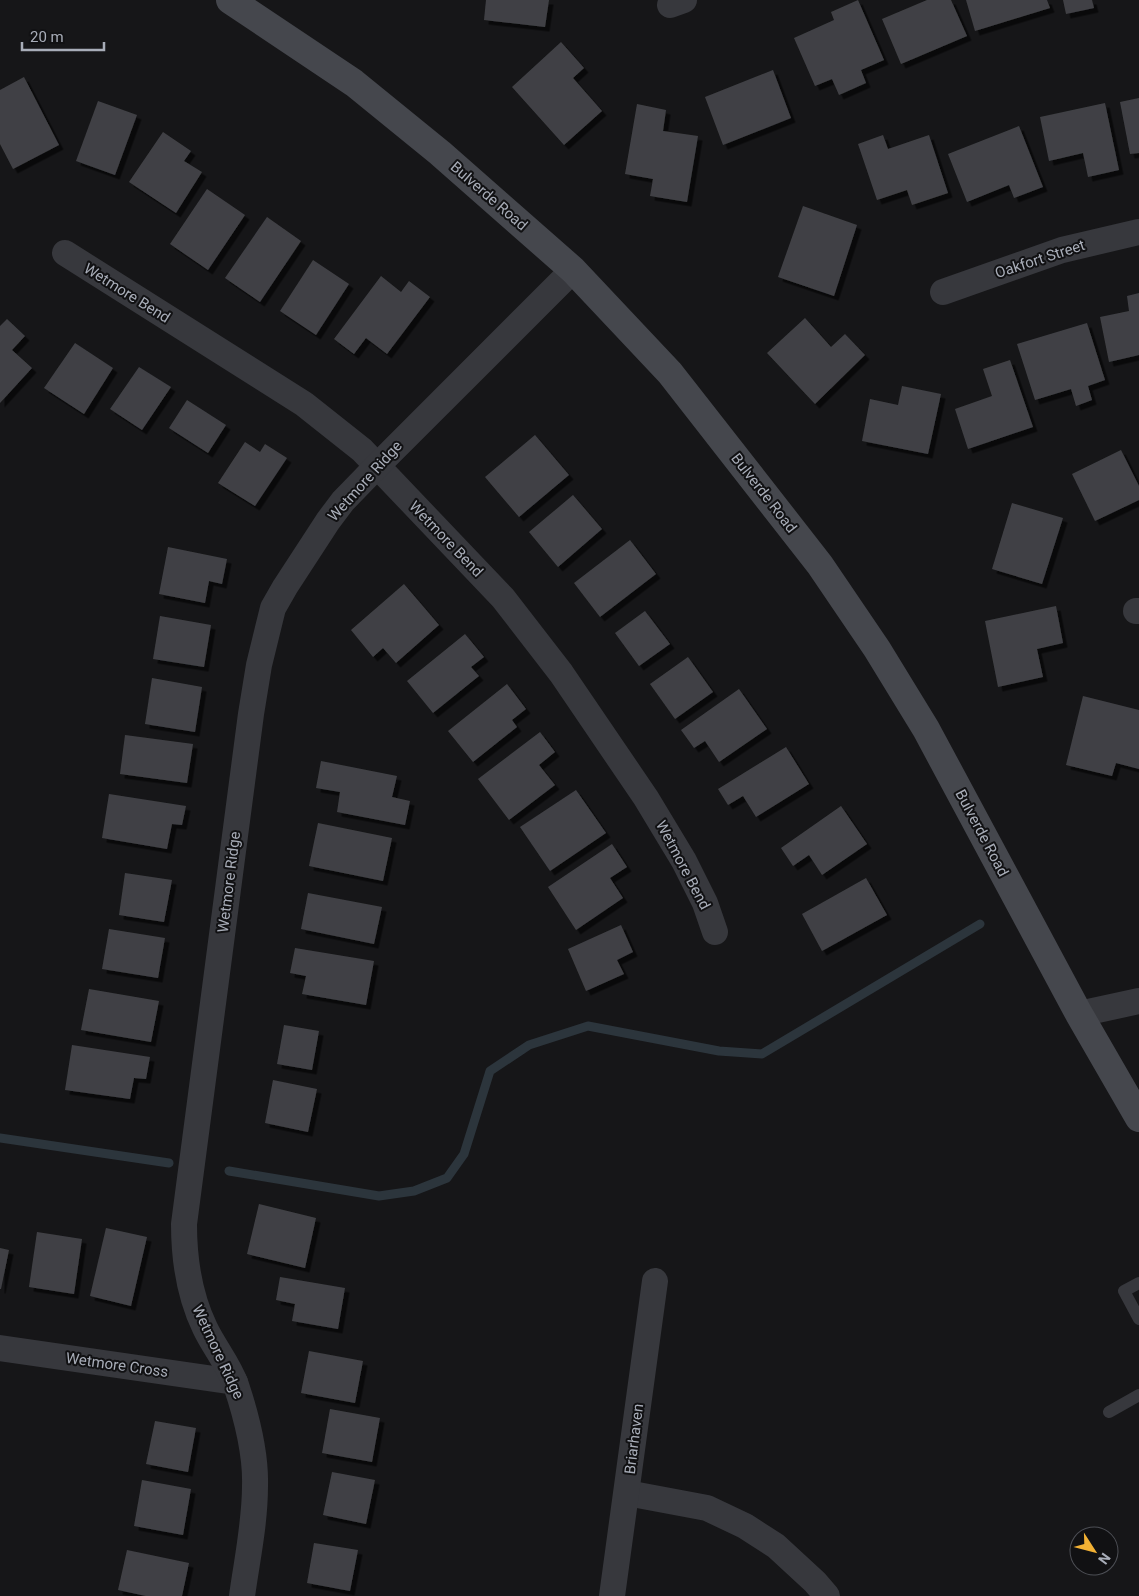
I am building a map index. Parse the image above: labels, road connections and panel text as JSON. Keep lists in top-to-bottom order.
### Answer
{
  "streets": {
    "main road": ["Bulverde Road"],
    "street": [
      "Oakfort Street",
      "Wetmore Bend",
      "Wetmore Ridge",
      "Wetmore Cross",
      "Briarhaven"
    ]
  },
  "crossings": [
    ["Bulverde Road", "Wetmore Ridge"],
    ["Wetmore Bend", "Wetmore Ridge"],
    ["Wetmore Ridge", "Wetmore Cross"]
  ],
  "scale_bar": "20 m",
  "north": "bottom right"
}
